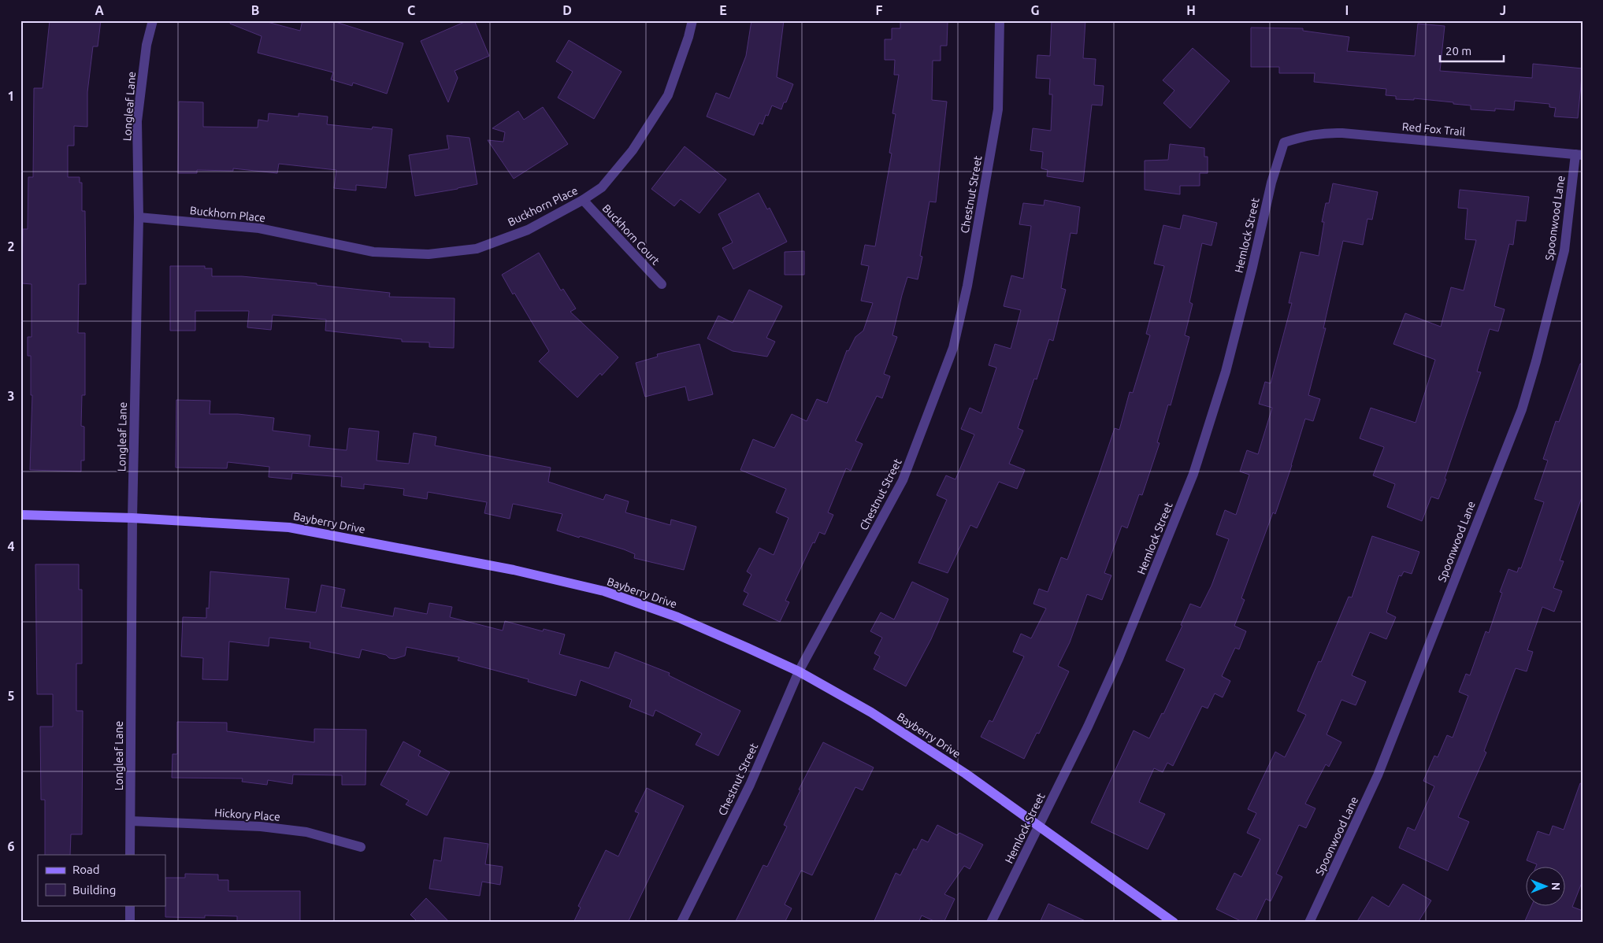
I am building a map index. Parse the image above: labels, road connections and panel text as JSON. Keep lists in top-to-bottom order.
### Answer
{
  "streets": {
    "street": [
      "Longleaf Lane",
      "Red Fox Trail",
      "Chestnut Street",
      "Buckhorn Place",
      "Spoonwood Lane",
      "Buckhorn Court",
      "Hemlock Street",
      "Bayberry Drive",
      "Hickory Place"
    ]
  },
  "crossings": [
    ["Longleaf Lane", "Buckhorn Place"],
    ["Longleaf Lane", "Bayberry Drive"],
    ["Longleaf Lane", "Hickory Place"],
    ["Red Fox Trail", "Spoonwood Lane"],
    ["Red Fox Trail", "Hemlock Street"],
    ["Chestnut Street", "Bayberry Drive"],
    ["Buckhorn Place", "Buckhorn Court"],
    ["Hemlock Street", "Bayberry Drive"]
  ],
  "legend": ["Road", "Building"],
  "scale_bar": "20 m",
  "north": "right",
  "grid": {
    "columns": [
      "A",
      "B",
      "C",
      "D",
      "E",
      "F",
      "G",
      "H",
      "I",
      "J"
    ],
    "rows": [
      "1",
      "2",
      "3",
      "4",
      "5",
      "6"
    ]
  }
}
